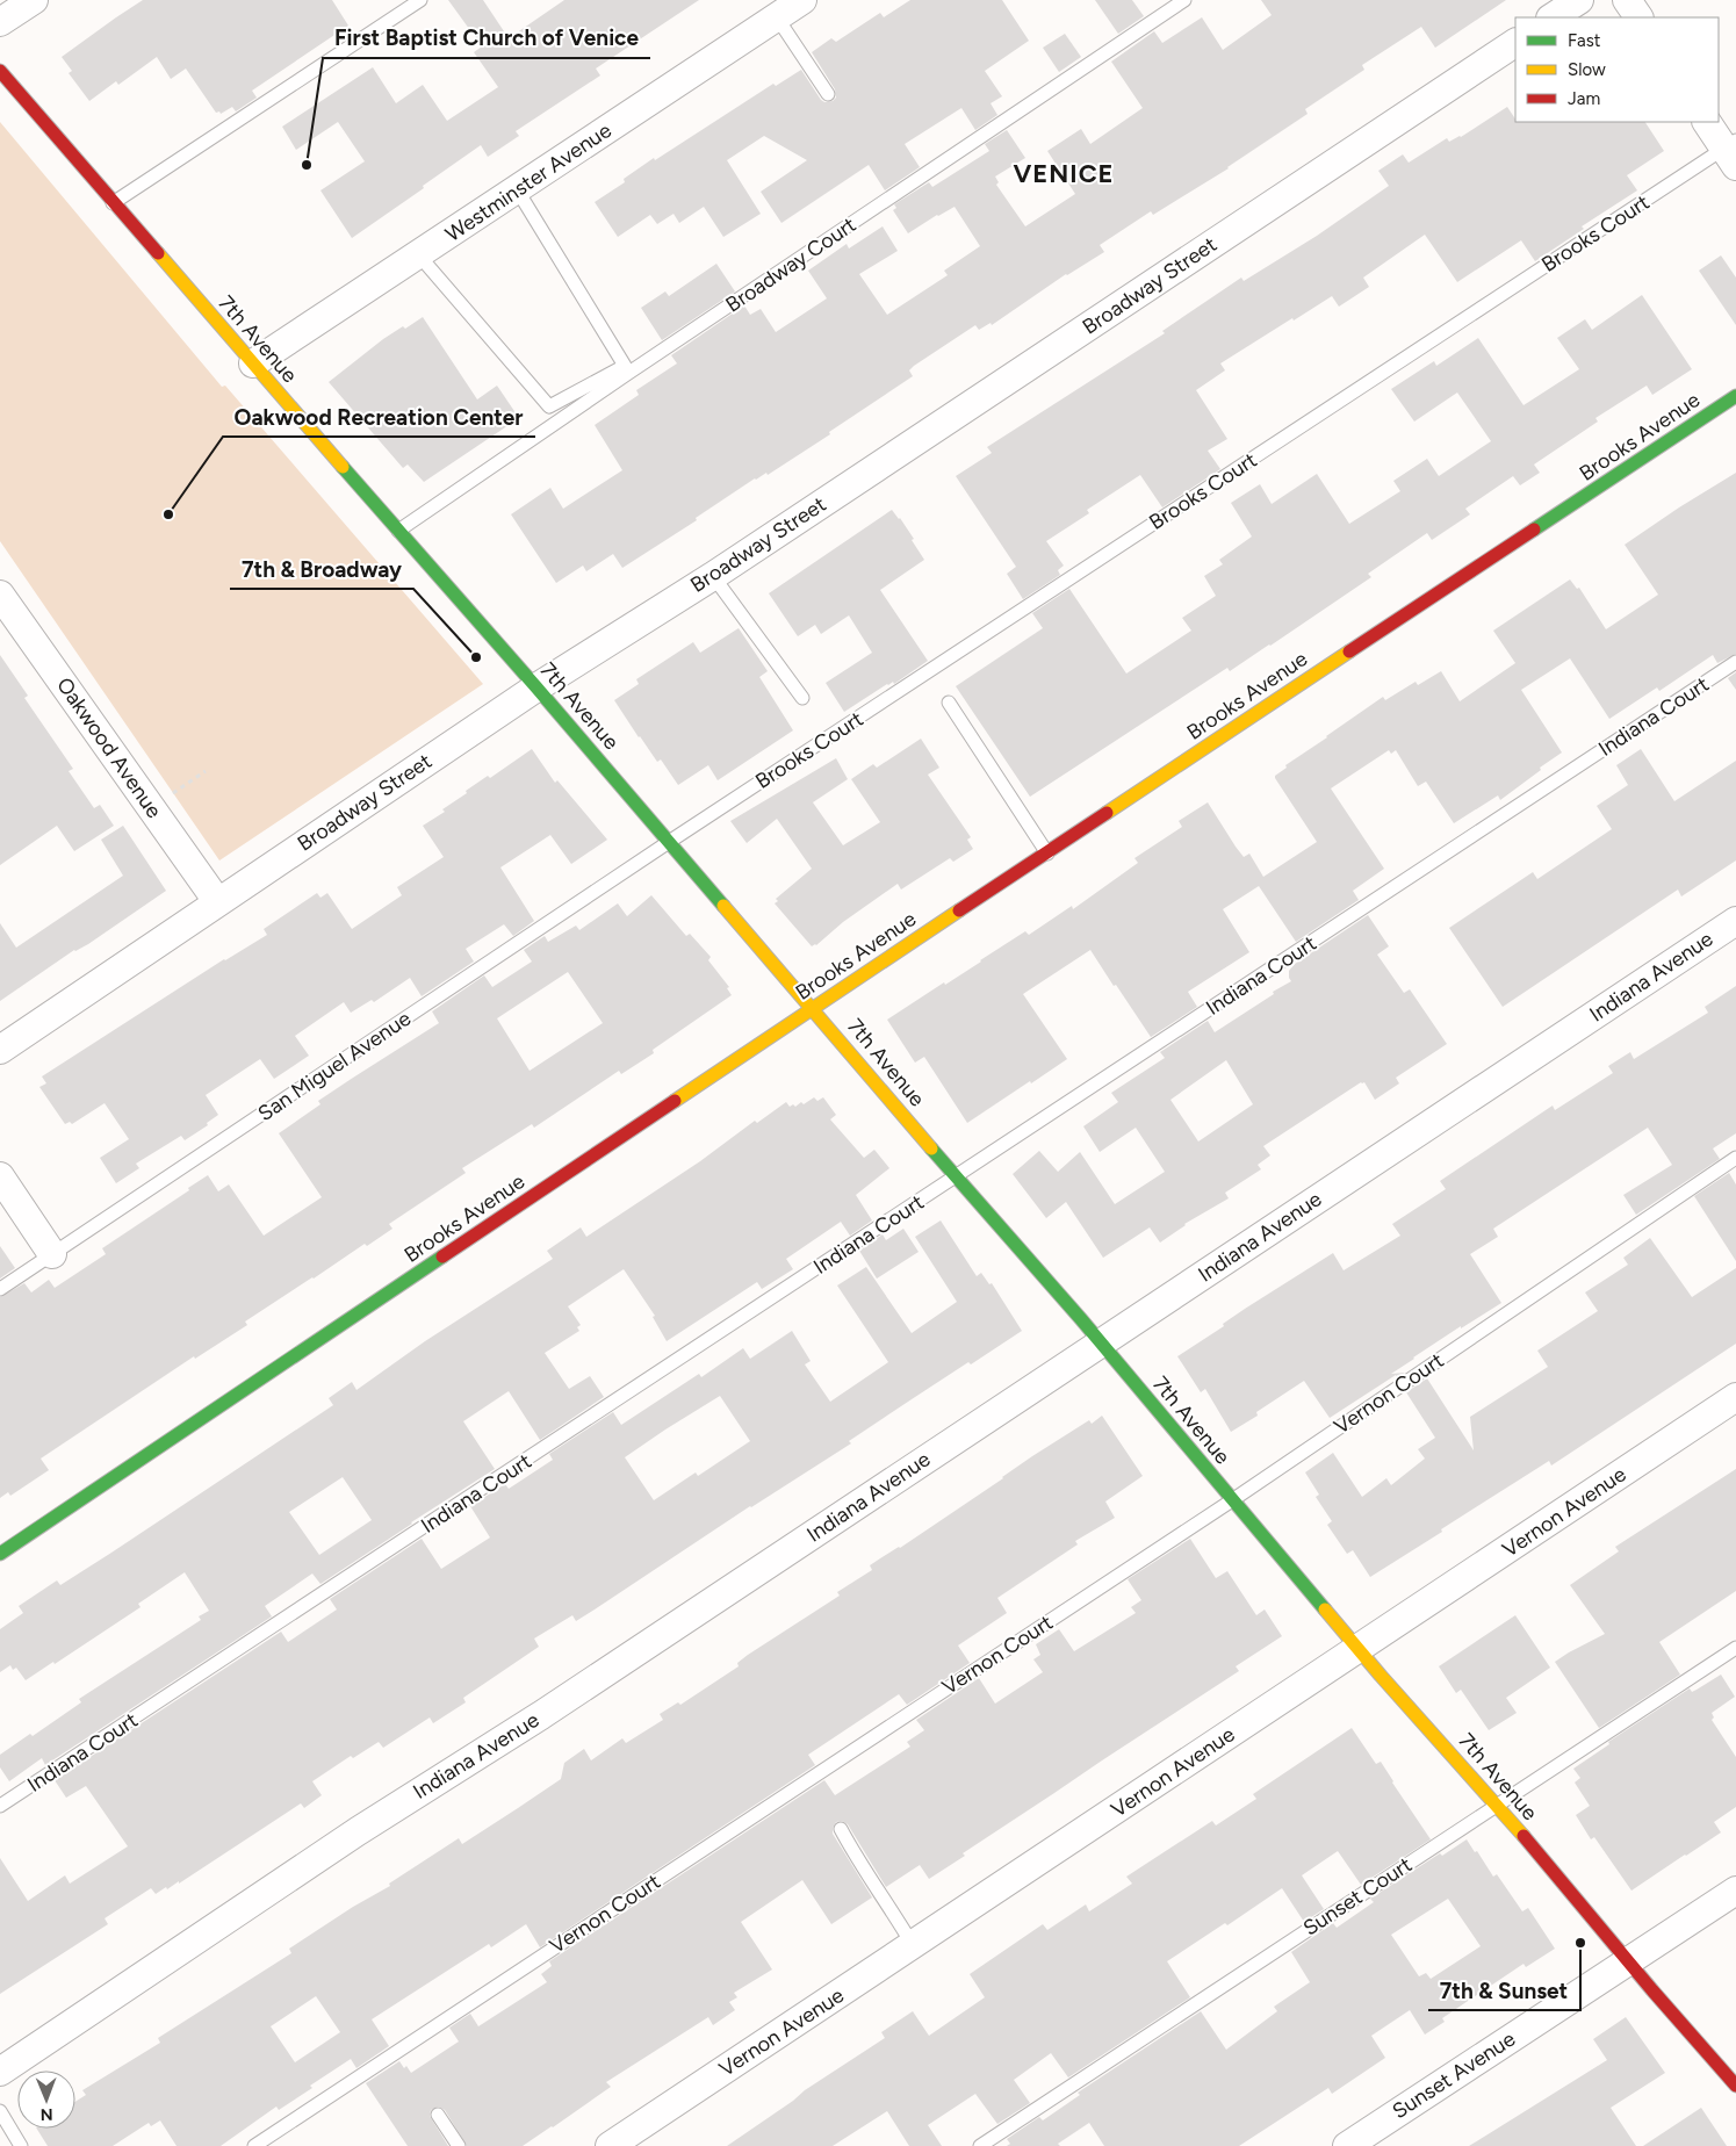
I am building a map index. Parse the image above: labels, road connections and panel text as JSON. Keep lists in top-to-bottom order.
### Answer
{
  "streets": {
    "street": [
      "Westminster Avenue",
      "Broadway Street",
      "7th Avenue",
      "Brooks Avenue",
      "Oakwood Avenue",
      "Indiana Avenue",
      "Vernon Avenue",
      "Sunset Avenue"
    ],
    "lane": [
      "Brooks Court",
      "Broadway Court",
      "Indiana Court",
      "San Miguel Avenue",
      "Vernon Court",
      "Sunset Court"
    ]
  },
  "crossings": [
    ["Westminster Avenue", "7th Avenue"],
    ["Brooks Court", "7th Avenue"],
    ["Brooks Court", "San Miguel Avenue"],
    ["Broadway Court", "7th Avenue"],
    ["Broadway Street", "7th Avenue"],
    ["Broadway Street", "Oakwood Avenue"],
    ["7th Avenue", "Brooks Avenue"],
    ["7th Avenue", "Indiana Court"],
    ["7th Avenue", "Indiana Avenue"],
    ["7th Avenue", "San Miguel Avenue"],
    ["7th Avenue", "Vernon Court"],
    ["7th Avenue", "Vernon Avenue"],
    ["7th Avenue", "Sunset Court"],
    ["7th Avenue", "Sunset Avenue"]
  ],
  "districts": ["VENICE"],
  "places": [
    "First Baptist Church of Venice",
    "Oakwood Recreation Center",
    "7th & Broadway",
    "7th & Sunset"
  ],
  "legend": ["Fast", "Slow", "Jam"],
  "north": "bottom"
}
